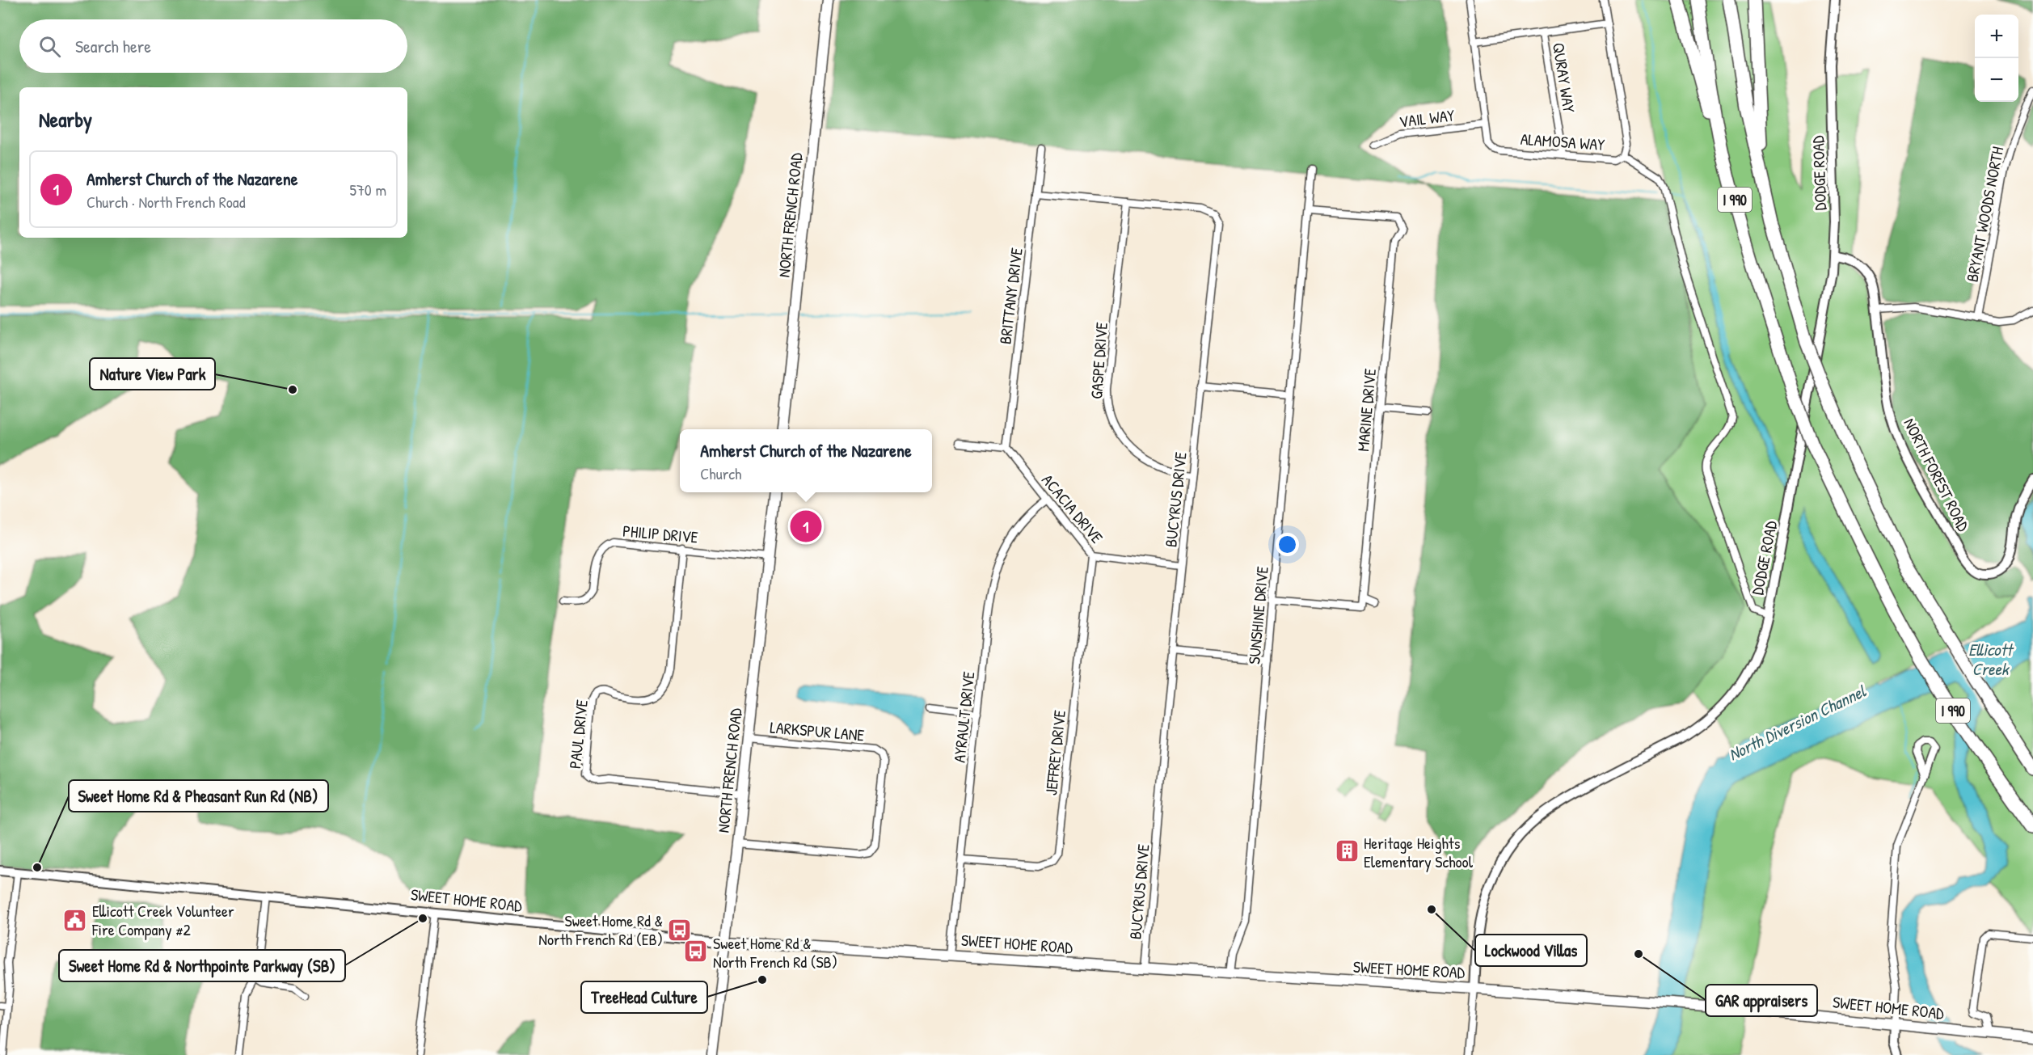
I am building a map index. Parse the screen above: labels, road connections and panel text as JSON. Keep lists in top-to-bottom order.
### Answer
{
  "streets": {
    "highway": ["I 990"],
    "main road": ["NORTH FRENCH ROAD", "SWEET HOME ROAD"],
    "street": [
      "QURAY WAY",
      "VAIL WAY",
      "ALAMOSA WAY",
      "DODGE ROAD",
      "BRYANT WOODS NORTH",
      "BRITTANY DRIVE",
      "GASPE DRIVE",
      "MARINE DRIVE",
      "NORTH FOREST ROAD",
      "BUCYRUS DRIVE",
      "ACACIA DRIVE",
      "PHILIP DRIVE",
      "SUNSHINE DRIVE",
      "AYRAULT DRIVE",
      "LARKSPUR LANE",
      "PAUL DRIVE",
      "JEFFREY DRIVE"
    ]
  },
  "crossings": [
    ["QURAY WAY", "ALAMOSA WAY"],
    ["VAIL WAY", "ALAMOSA WAY"],
    ["DODGE ROAD", "NORTH FOREST ROAD"],
    ["DODGE ROAD", "SWEET HOME ROAD"],
    ["NORTH FRENCH ROAD", "PHILIP DRIVE"],
    ["NORTH FRENCH ROAD", "LARKSPUR LANE"],
    ["NORTH FRENCH ROAD", "PAUL DRIVE"],
    ["NORTH FRENCH ROAD", "SWEET HOME ROAD"],
    ["BRITTANY DRIVE", "BUCYRUS DRIVE"],
    ["BRITTANY DRIVE", "ACACIA DRIVE"],
    ["GASPE DRIVE", "BUCYRUS DRIVE"],
    ["MARINE DRIVE", "SUNSHINE DRIVE"],
    ["BUCYRUS DRIVE", "ACACIA DRIVE"],
    ["BUCYRUS DRIVE", "SWEET HOME ROAD"],
    ["ACACIA DRIVE", "AYRAULT DRIVE"],
    ["ACACIA DRIVE", "JEFFREY DRIVE"],
    ["PHILIP DRIVE", "PAUL DRIVE"],
    ["SUNSHINE DRIVE", "SWEET HOME ROAD"],
    ["AYRAULT DRIVE", "JEFFREY DRIVE"],
    ["AYRAULT DRIVE", "SWEET HOME ROAD"]
  ],
  "water": ["Ellicott Creek", "North Diversion Channel"],
  "places": {
    "other": [
      "Nature View Park",
      "Sweet Home Rd & Pheasant Run Rd (NB)",
      "Lockwood Villas",
      "Sweet Home Rd & Northpointe Parkway (SB)",
      "GAR appraisers",
      "TreeHead Culture"
    ],
    "building": ["Heritage Heights Elementary School"],
    "public building": ["Ellicott Creek Volunteer Fire Company #2"],
    "bus stop": ["Sweet Home Rd & North French Rd (EB)", "Sweet Home Rd & North French Rd (SB)"]
  },
  "page": {
    "map_buttons": ["+", "−"],
    "search": "Search here",
    "heading": "Nearby",
    "list": [
      {
        "mark": "1",
        "name": "Amherst Church of the Nazarene",
        "note": "Church · North French Road",
        "value": "570 m"
      }
    ],
    "popup": ["Amherst Church of the Nazarene", "Church"],
    "pins": "1"
  }
}
